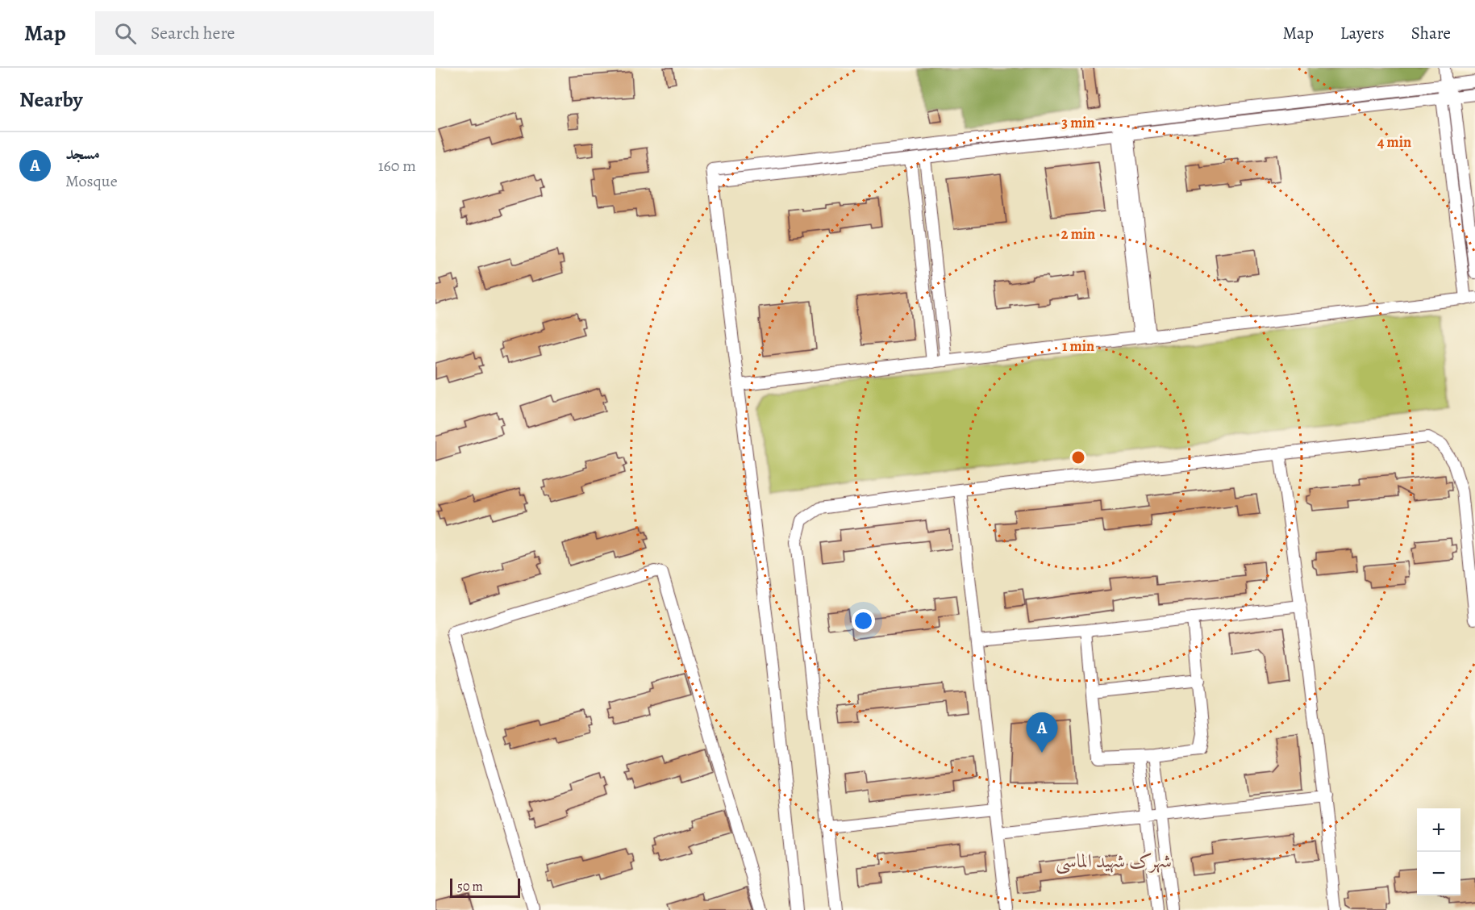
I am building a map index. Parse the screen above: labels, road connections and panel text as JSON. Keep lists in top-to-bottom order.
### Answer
{
  "districts": ["شهرک شهید الماسی"],
  "scale_bar": "50 m",
  "page": {
    "header": "Map",
    "search": "Search here",
    "nav": ["Map", "Layers", "Share"],
    "heading": "Nearby",
    "list": [
      {
        "mark": "A",
        "name": "مسجد",
        "note": "Mosque",
        "value": "160 m"
      }
    ],
    "pins": "A",
    "map_buttons": ["+", "−"],
    "scale": "50 m"
  },
  "rings": [
    "3 min",
    "4 min",
    "2 min",
    "1 min"
  ]
}
